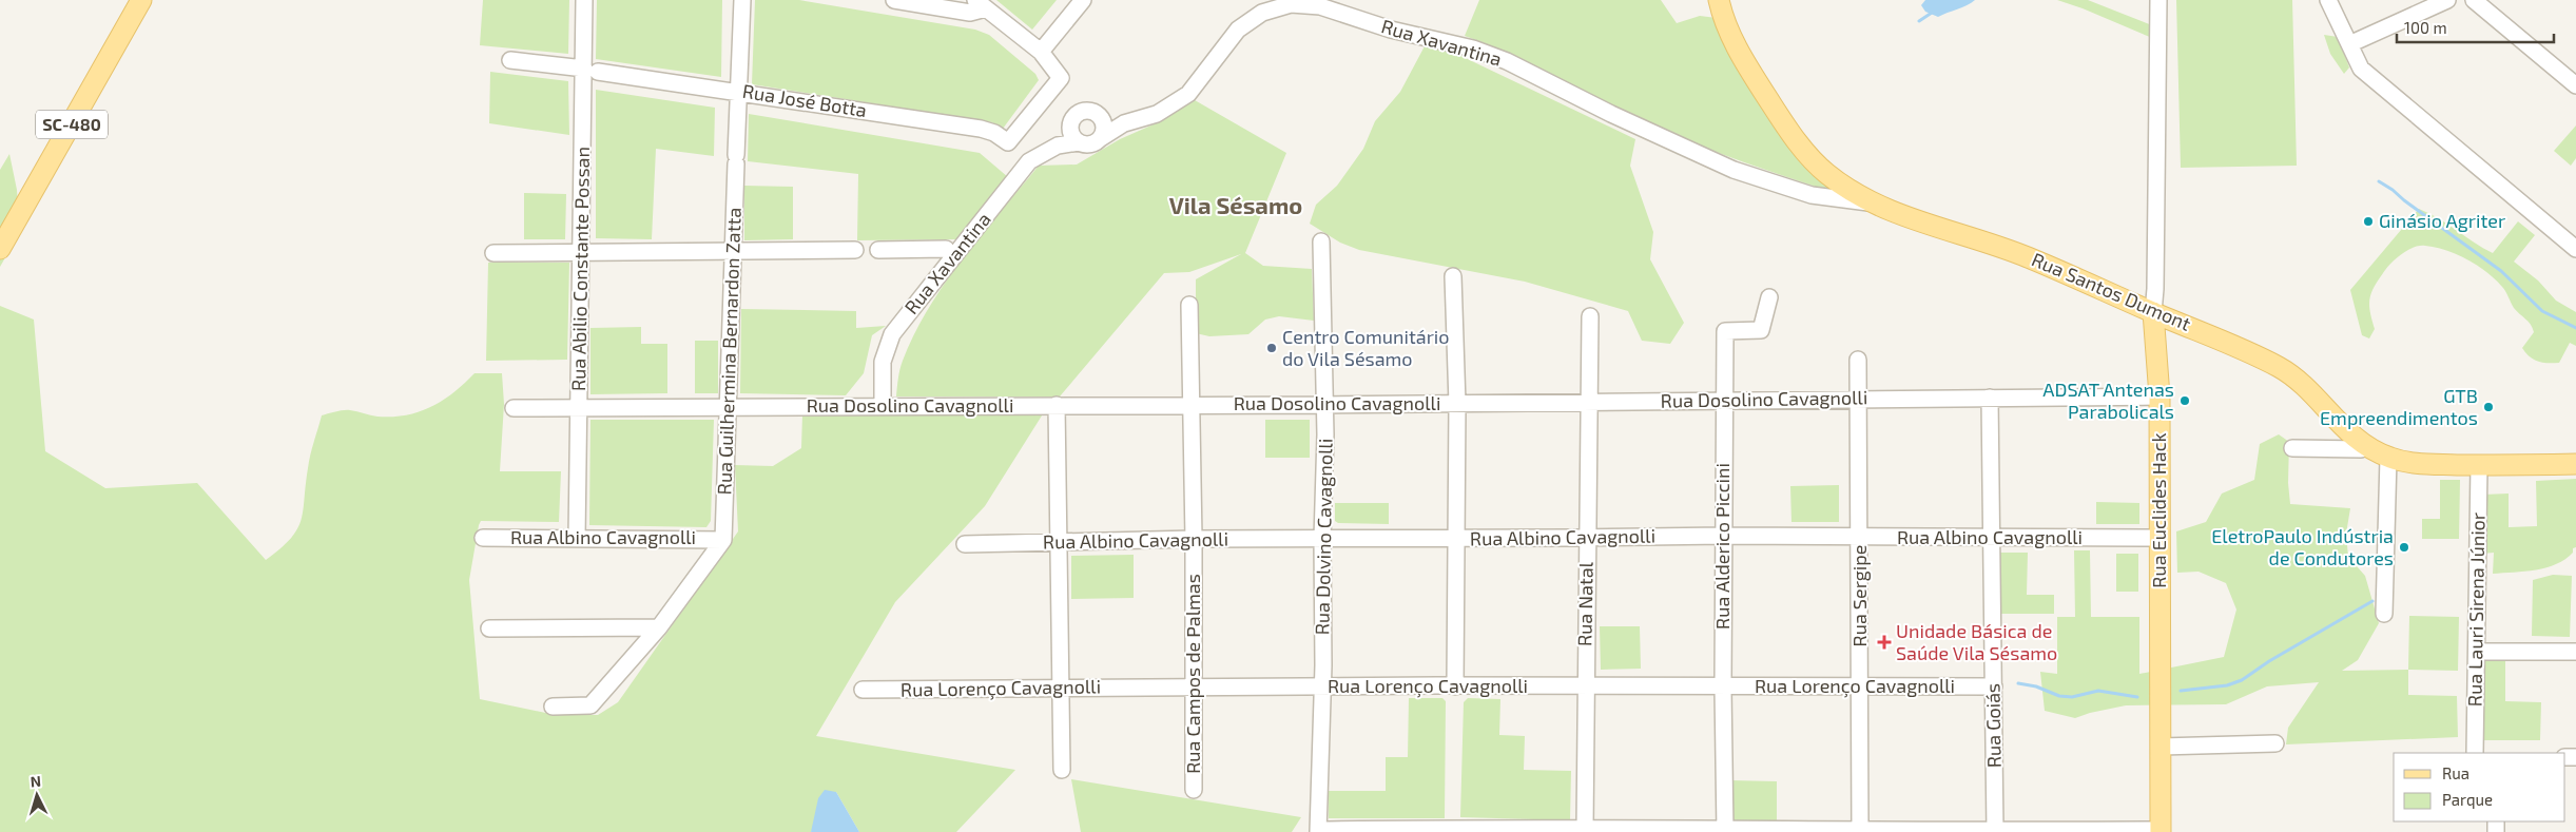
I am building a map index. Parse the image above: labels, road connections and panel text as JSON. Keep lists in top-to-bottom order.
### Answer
{
  "streets": {
    "main road": ["SC-480", "Rua Santos Dumont", "Rua Euclides Hack"],
    "street": [
      "Rua Xavantina",
      "Rua José Botta",
      "Rua Abilio Constante Possan",
      "Rua Guilhermina Bernardon Zatta",
      "Rua Dosolino Cavagnolli",
      "Rua Dolvino Cavagnolli",
      "Rua Albino Cavagnolli",
      "Rua Alderico Piccini",
      "Rua Sergipe",
      "Rua Natal",
      "Rua Lauri Sirena Júnior",
      "Rua Campos de Palmas",
      "Rua Lorenço Cavagnolli",
      "Rua Goiás"
    ]
  },
  "crossings": [
    ["Rua Xavantina", "Rua Santos Dumont"],
    ["Rua Xavantina", "Rua Dosolino Cavagnolli"],
    ["Rua José Botta", "Rua Abilio Constante Possan"],
    ["Rua José Botta", "Rua Guilhermina Bernardon Zatta"],
    ["Rua Abilio Constante Possan", "Rua Dosolino Cavagnolli"],
    ["Rua Abilio Constante Possan", "Rua Albino Cavagnolli"],
    ["Rua Santos Dumont", "Rua Euclides Hack"],
    ["Rua Santos Dumont", "Rua Lauri Sirena Júnior"],
    ["Rua Guilhermina Bernardon Zatta", "Rua Dosolino Cavagnolli"],
    ["Rua Guilhermina Bernardon Zatta", "Rua Albino Cavagnolli"],
    ["Rua Dosolino Cavagnolli", "Rua Euclides Hack"],
    ["Rua Dosolino Cavagnolli", "Rua Dolvino Cavagnolli"],
    ["Rua Dosolino Cavagnolli", "Rua Alderico Piccini"],
    ["Rua Dosolino Cavagnolli", "Rua Sergipe"],
    ["Rua Dosolino Cavagnolli", "Rua Natal"],
    ["Rua Dosolino Cavagnolli", "Rua Campos de Palmas"],
    ["Rua Dosolino Cavagnolli", "Rua Goiás"],
    ["Rua Euclides Hack", "Rua Albino Cavagnolli"],
    ["Rua Dolvino Cavagnolli", "Rua Albino Cavagnolli"],
    ["Rua Dolvino Cavagnolli", "Rua Lorenço Cavagnolli"],
    ["Rua Albino Cavagnolli", "Rua Alderico Piccini"],
    ["Rua Albino Cavagnolli", "Rua Sergipe"],
    ["Rua Albino Cavagnolli", "Rua Natal"],
    ["Rua Albino Cavagnolli", "Rua Campos de Palmas"],
    ["Rua Albino Cavagnolli", "Rua Goiás"],
    ["Rua Alderico Piccini", "Rua Lorenço Cavagnolli"],
    ["Rua Sergipe", "Rua Lorenço Cavagnolli"],
    ["Rua Natal", "Rua Lorenço Cavagnolli"],
    ["Rua Campos de Palmas", "Rua Lorenço Cavagnolli"],
    ["Rua Lorenço Cavagnolli", "Rua Goiás"]
  ],
  "districts": ["Vila Sésamo"],
  "places": {
    "other": [
      "Ginásio Agriter",
      "Centro Comunitário do Vila Sésamo",
      "ADSAT Antenas Parabolicals",
      "GTB Empreendimentos",
      "EletroPaulo Indústria de Condutores"
    ],
    "health": ["Unidade Básica de Saúde Vila Sésamo"]
  },
  "legend": ["Rua", "Parque"],
  "scale_bar": "100 m",
  "north": "top"
}
